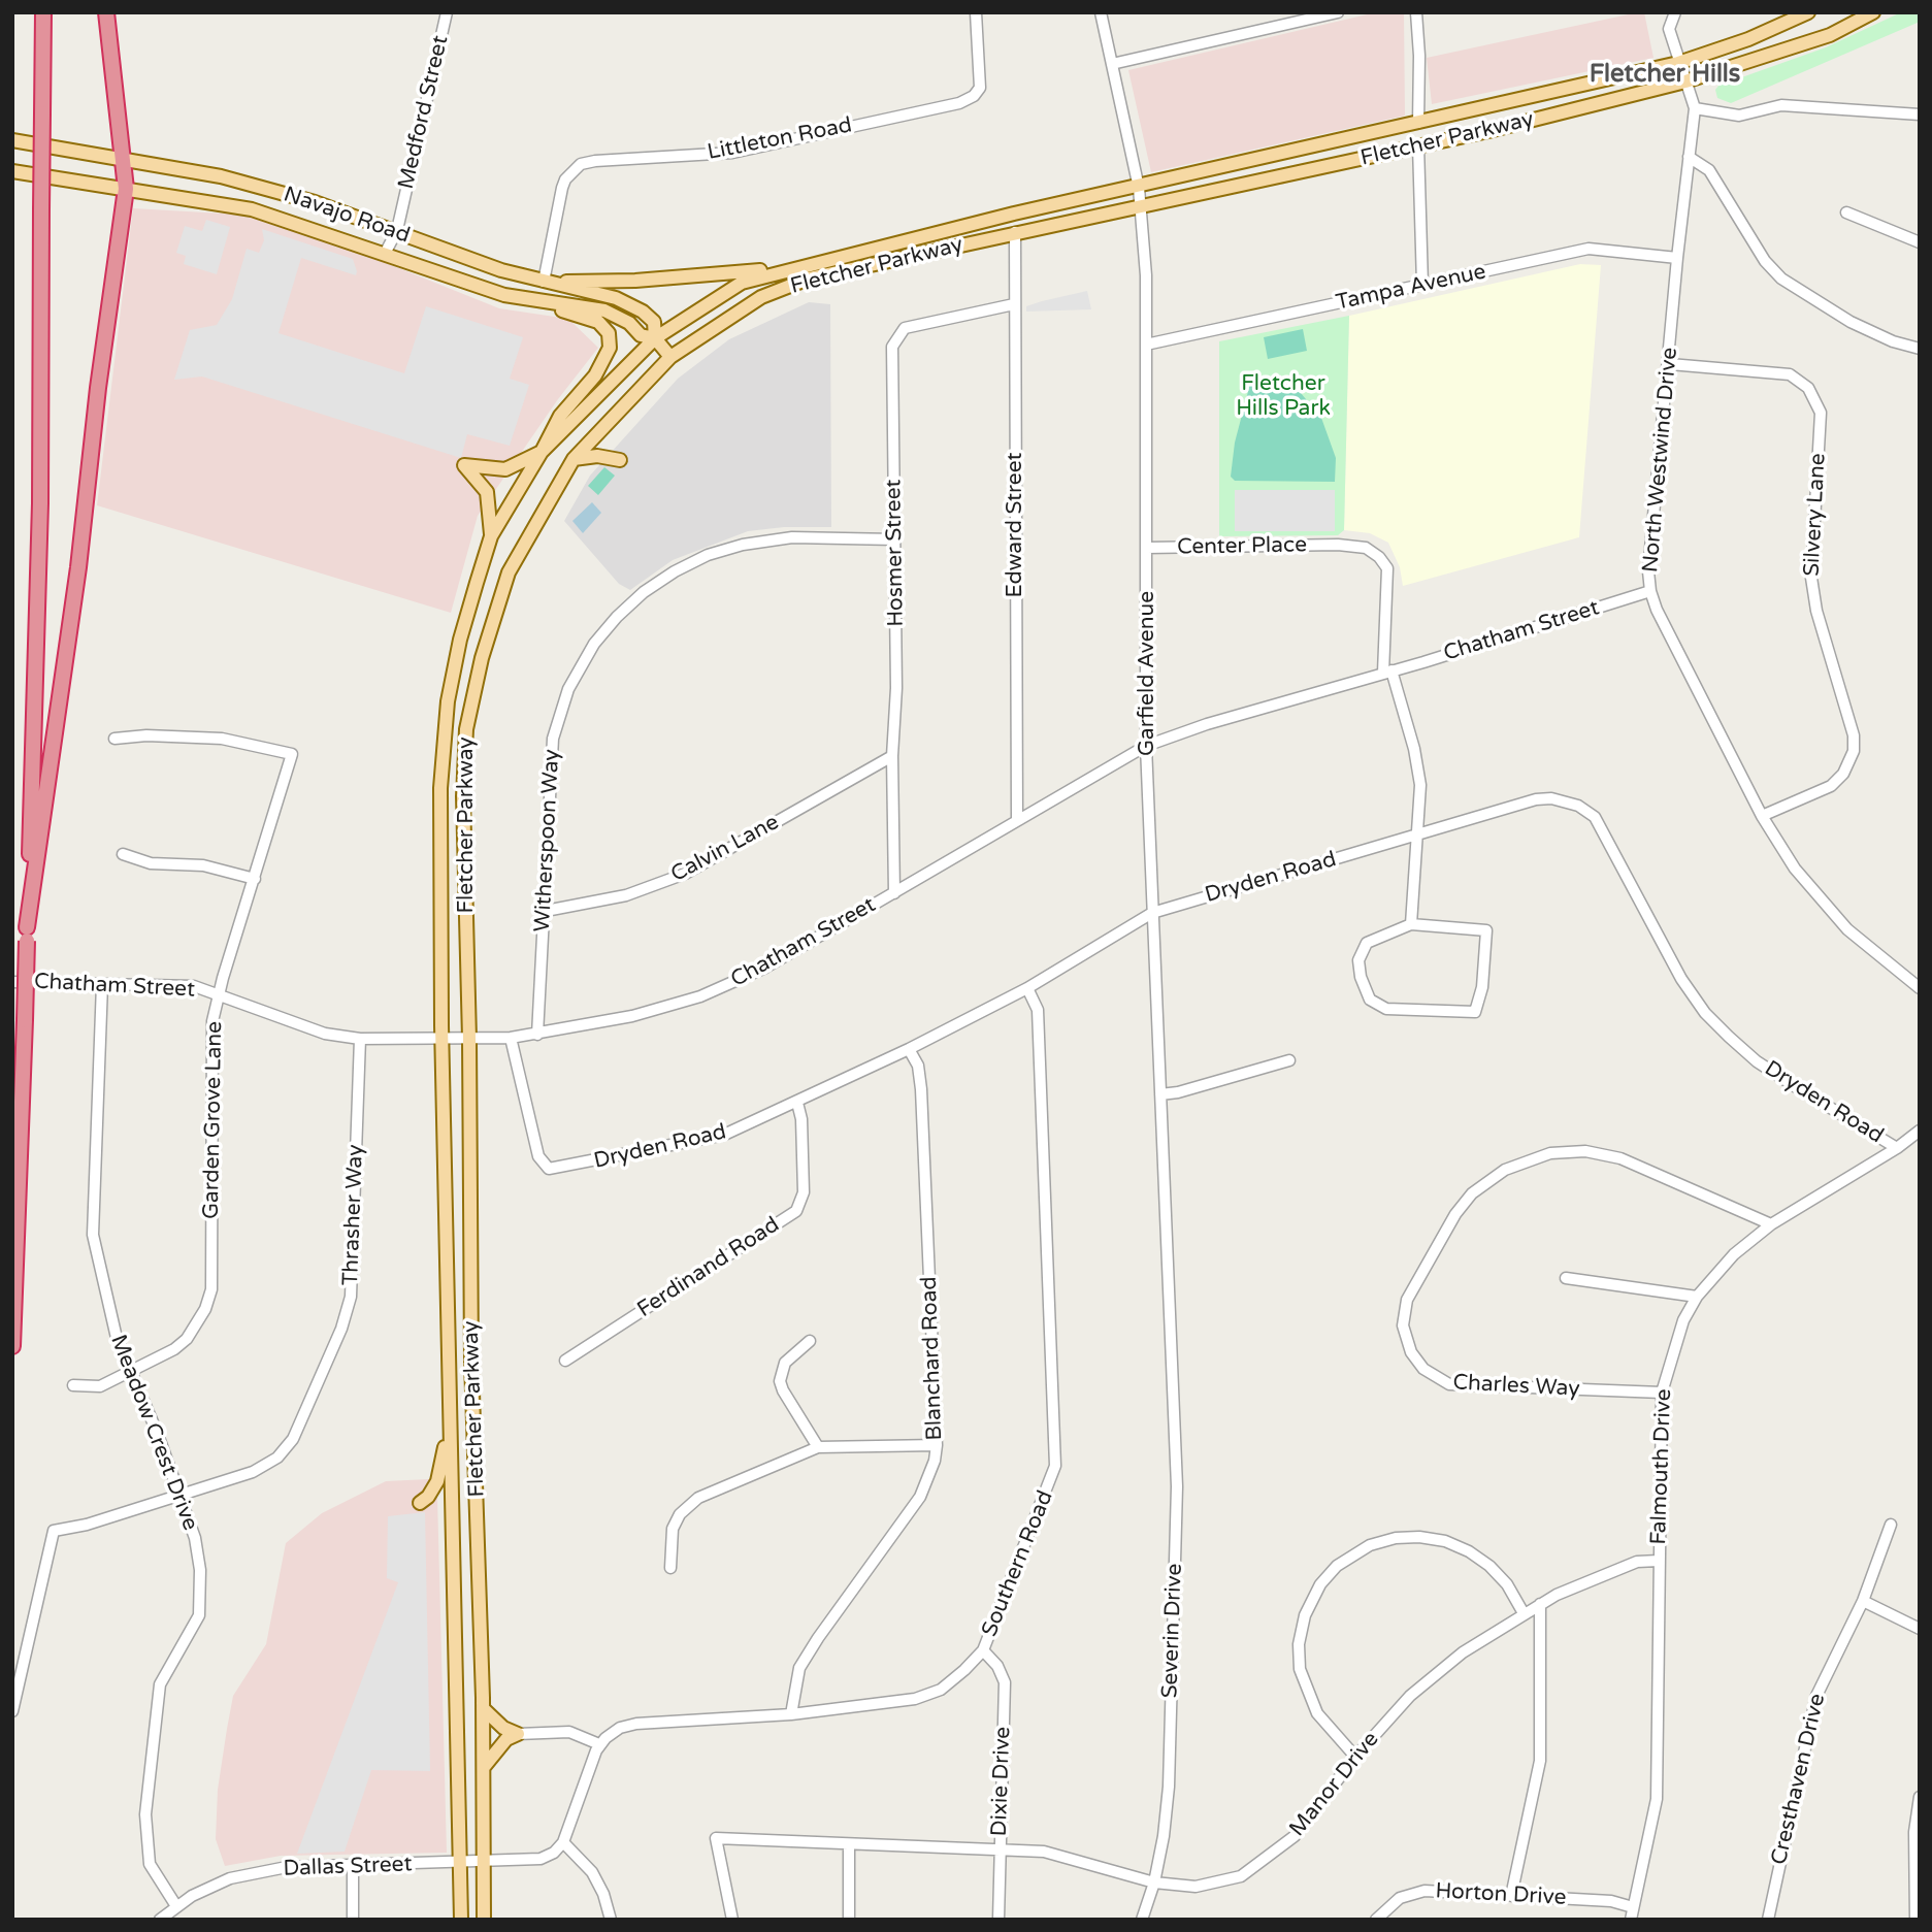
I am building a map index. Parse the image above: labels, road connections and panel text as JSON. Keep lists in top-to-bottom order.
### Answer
{
  "streets": {
    "main road": ["Fletcher Parkway", "Navajo Road"],
    "street": [
      "Medford Street",
      "Littleton Road",
      "Tampa Avenue",
      "North Westwind Drive",
      "Silvery Lane",
      "Edward Street",
      "Center Place",
      "Hosmer Street",
      "Chatham Street",
      "Garfield Avenue",
      "Witherspoon Way",
      "Calvin Lane",
      "Dryden Road",
      "Garden Grove Lane",
      "Thrasher Way",
      "Ferdinand Road",
      "Blanchard Road",
      "Charles Way",
      "Meadow Crest Drive",
      "Falmouth Drive",
      "Southern Road",
      "Severin Drive",
      "Cresthaven Drive",
      "Dixie Drive",
      "Manor Drive",
      "Dallas Street",
      "Horton Drive"
    ]
  },
  "crossings": [
    ["Medford Street", "Navajo Road"],
    ["Littleton Road", "Navajo Road"],
    ["Fletcher Parkway", "Navajo Road"],
    ["Fletcher Parkway", "North Westwind Drive"],
    ["Fletcher Parkway", "Edward Street"],
    ["Fletcher Parkway", "Chatham Street"],
    ["Fletcher Parkway", "Garfield Avenue"],
    ["Fletcher Parkway", "Dallas Street"],
    ["Tampa Avenue", "North Westwind Drive"],
    ["Tampa Avenue", "Garfield Avenue"],
    ["North Westwind Drive", "Silvery Lane"],
    ["North Westwind Drive", "Chatham Street"],
    ["Edward Street", "Hosmer Street"],
    ["Edward Street", "Chatham Street"],
    ["Center Place", "Chatham Street"],
    ["Center Place", "Garfield Avenue"],
    ["Center Place", "Dryden Road"],
    ["Hosmer Street", "Chatham Street"],
    ["Hosmer Street", "Witherspoon Way"],
    ["Hosmer Street", "Calvin Lane"],
    ["Chatham Street", "Garfield Avenue"],
    ["Chatham Street", "Witherspoon Way"],
    ["Chatham Street", "Dryden Road"],
    ["Chatham Street", "Garden Grove Lane"],
    ["Chatham Street", "Thrasher Way"],
    ["Chatham Street", "Meadow Crest Drive"],
    ["Garfield Avenue", "Dryden Road"],
    ["Garfield Avenue", "Severin Drive"],
    ["Witherspoon Way", "Calvin Lane"],
    ["Dryden Road", "Ferdinand Road"],
    ["Dryden Road", "Blanchard Road"],
    ["Dryden Road", "Falmouth Drive"],
    ["Dryden Road", "Southern Road"],
    ["Garden Grove Lane", "Meadow Crest Drive"],
    ["Thrasher Way", "Meadow Crest Drive"],
    ["Blanchard Road", "Southern Road"],
    ["Charles Way", "Falmouth Drive"],
    ["Meadow Crest Drive", "Dallas Street"],
    ["Falmouth Drive", "Manor Drive"],
    ["Falmouth Drive", "Horton Drive"],
    ["Southern Road", "Dixie Drive"],
    ["Severin Drive", "Manor Drive"],
    ["Dixie Drive", "Manor Drive"]
  ],
  "districts": ["Fletcher Hills"],
  "parks": ["Fletcher Hills Park"]
}
